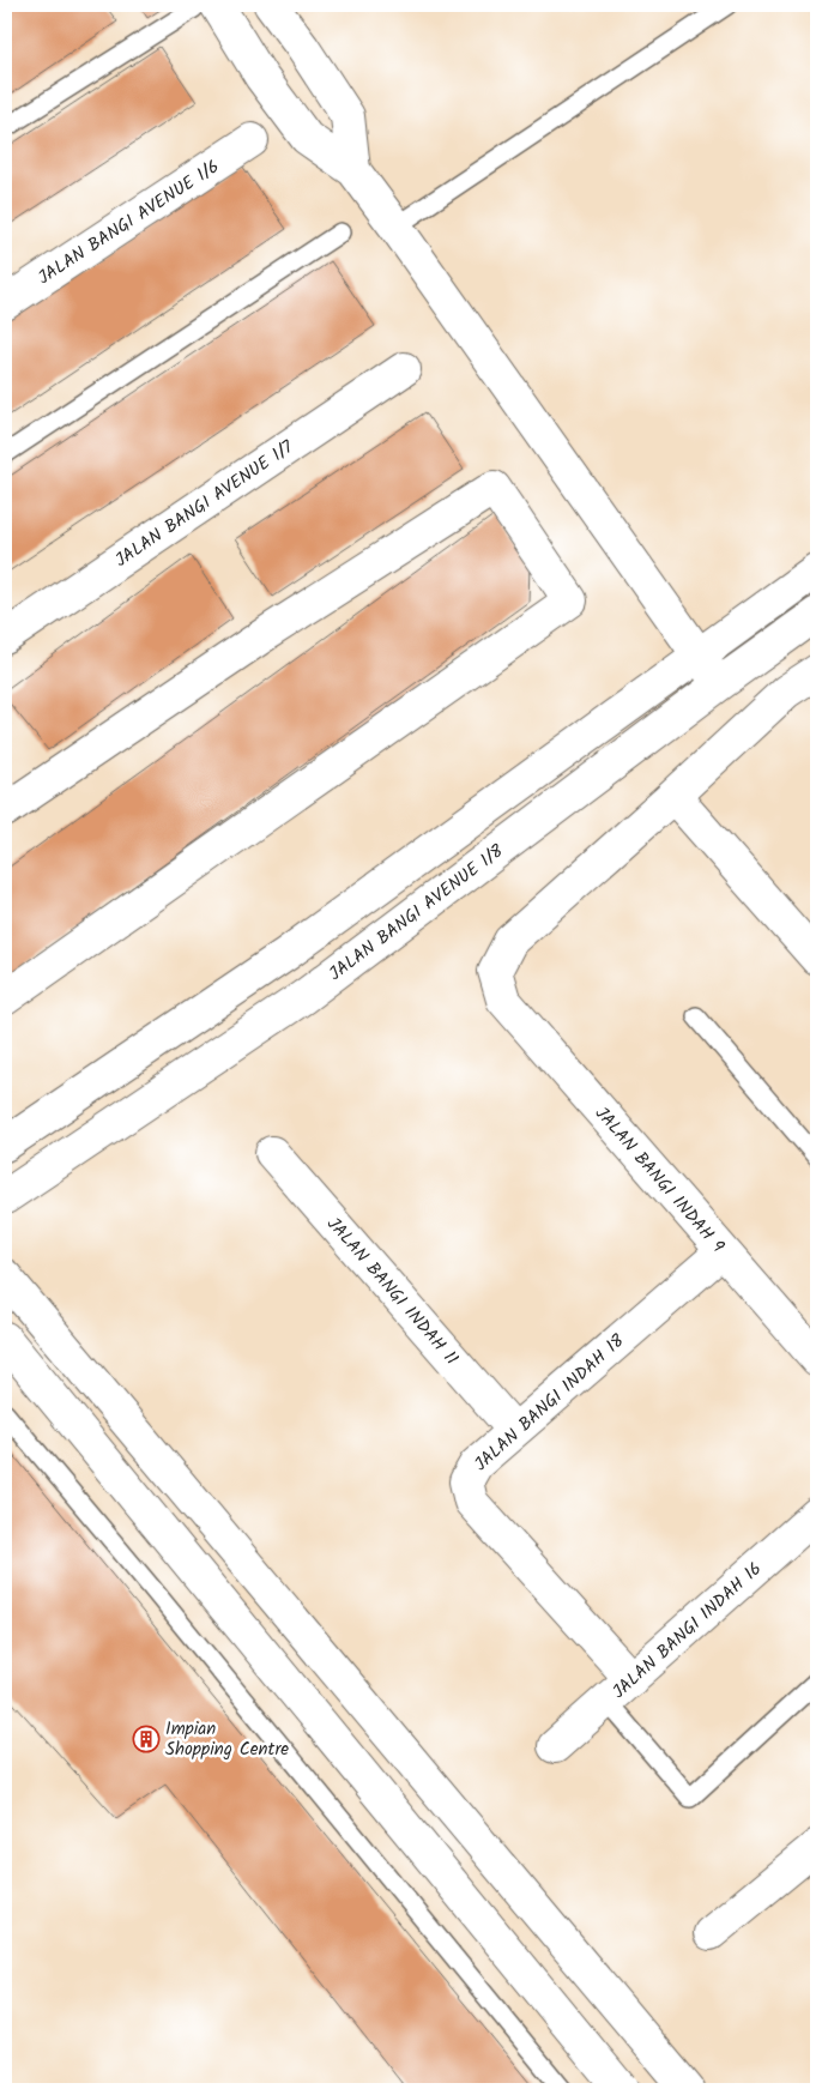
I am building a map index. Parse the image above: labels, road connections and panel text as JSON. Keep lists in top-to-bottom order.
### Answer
{
  "streets": {
    "street": [
      "JALAN BANGI AVENUE 1/6",
      "JALAN BANGI AVENUE 1/7",
      "JALAN BANGI AVENUE 1/8",
      "JALAN BANGI INDAH 9",
      "JALAN BANGI INDAH 11",
      "JALAN BANGI INDAH 18",
      "JALAN BANGI INDAH 16"
    ]
  },
  "crossings": [
    ["JALAN BANGI INDAH 9", "JALAN BANGI INDAH 18"],
    ["JALAN BANGI INDAH 11", "JALAN BANGI INDAH 18"],
    ["JALAN BANGI INDAH 18", "JALAN BANGI INDAH 16"]
  ],
  "places": {
    "building": ["Impian Shopping Centre"]
  }
}
